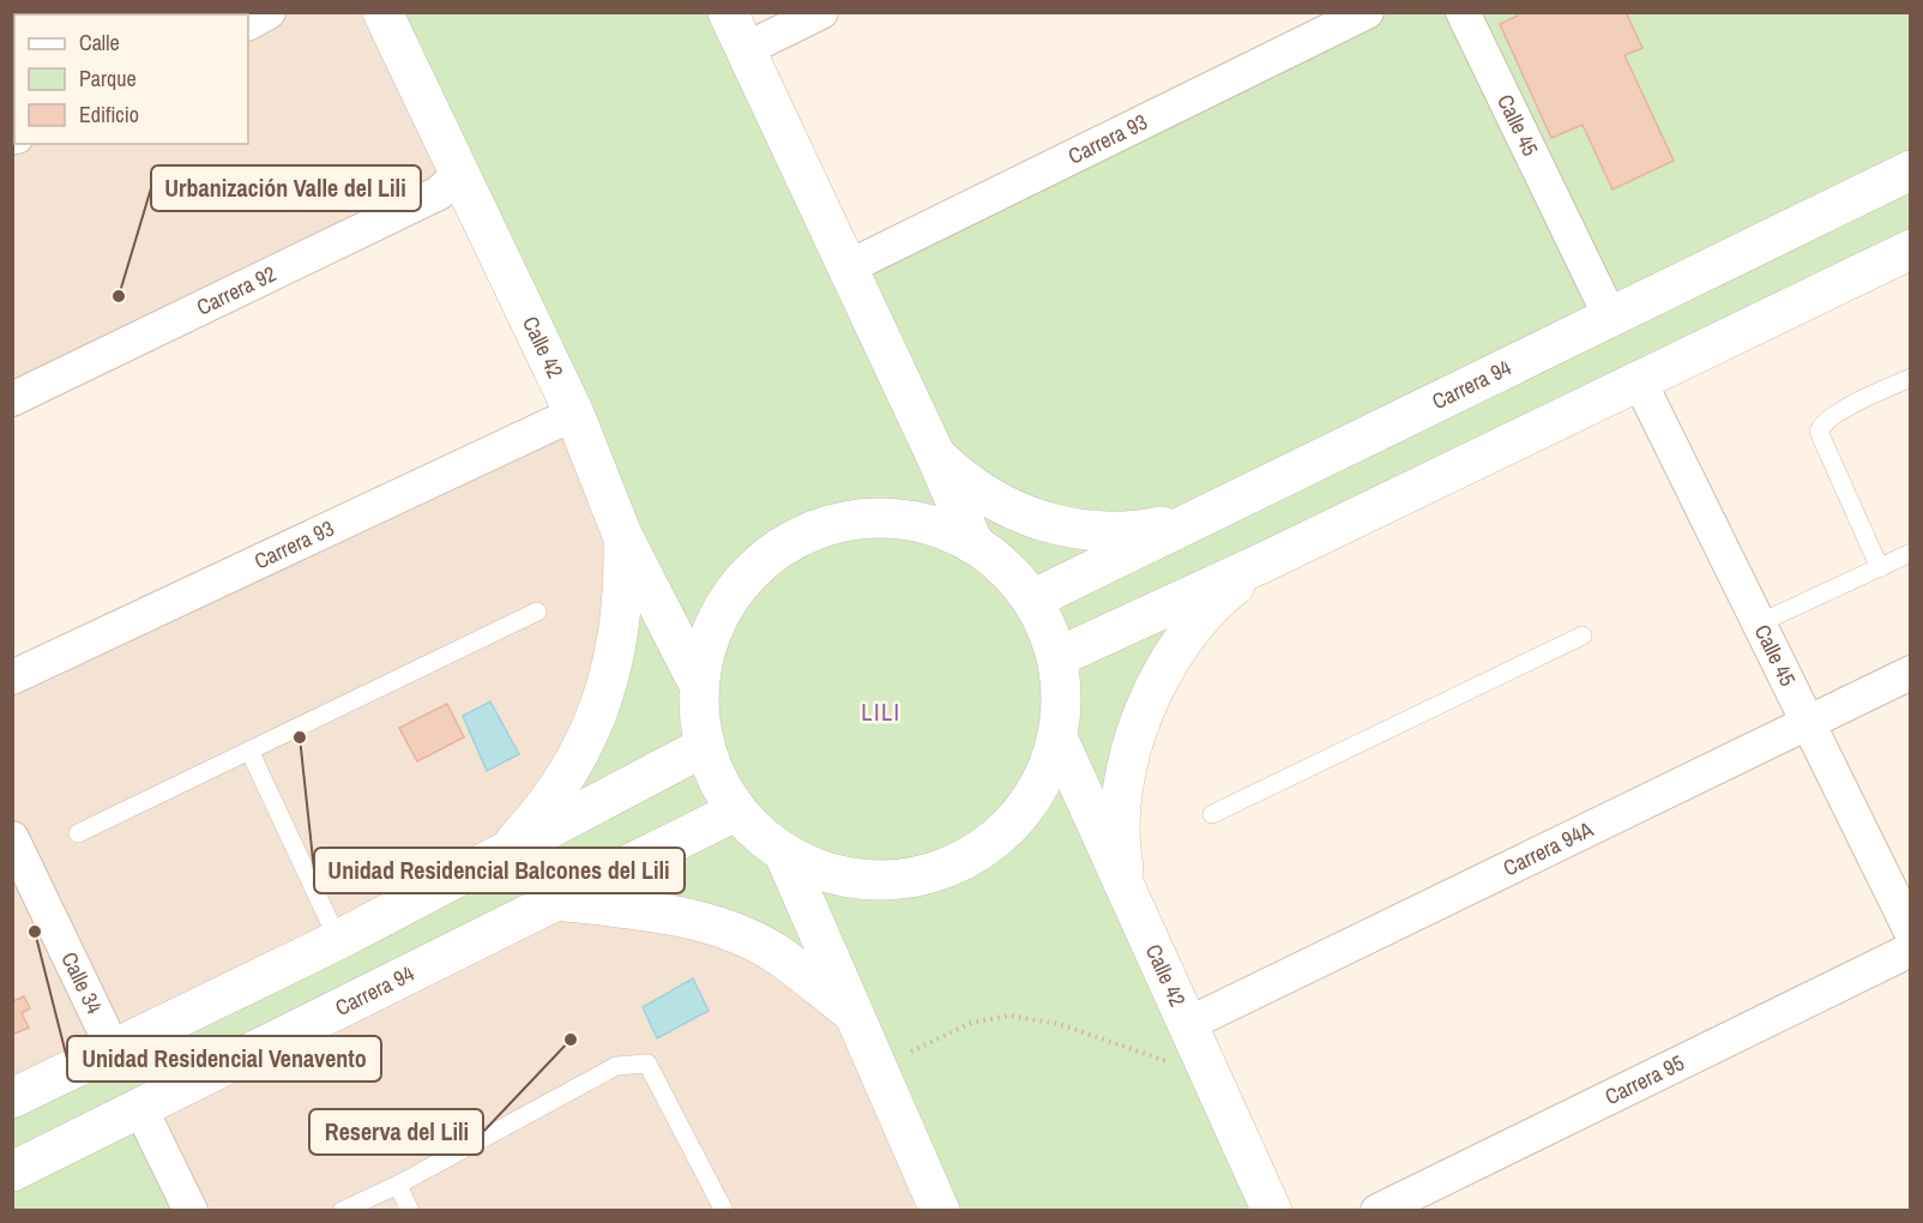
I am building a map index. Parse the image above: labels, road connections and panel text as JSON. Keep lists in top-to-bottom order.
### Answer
{
  "streets": {
    "street": [
      "Calle 45",
      "Carrera 93",
      "Carrera 92",
      "Calle 42",
      "Carrera 94",
      "Carrera 94A",
      "Calle 34",
      "Carrera 95"
    ]
  },
  "crossings": [
    ["Calle 45", "Carrera 94"],
    ["Calle 45", "Carrera 94A"],
    ["Carrera 93", "Calle 42"],
    ["Carrera 92", "Calle 42"],
    ["Calle 42", "Carrera 94A"]
  ],
  "districts": ["LILI"],
  "places": [
    "Urbanización Valle del Lili",
    "Unidad Residencial Balcones del Lili",
    "Unidad Residencial Venavento",
    "Reserva del Lili"
  ],
  "legend": ["Calle", "Parque", "Edificio"]
}
